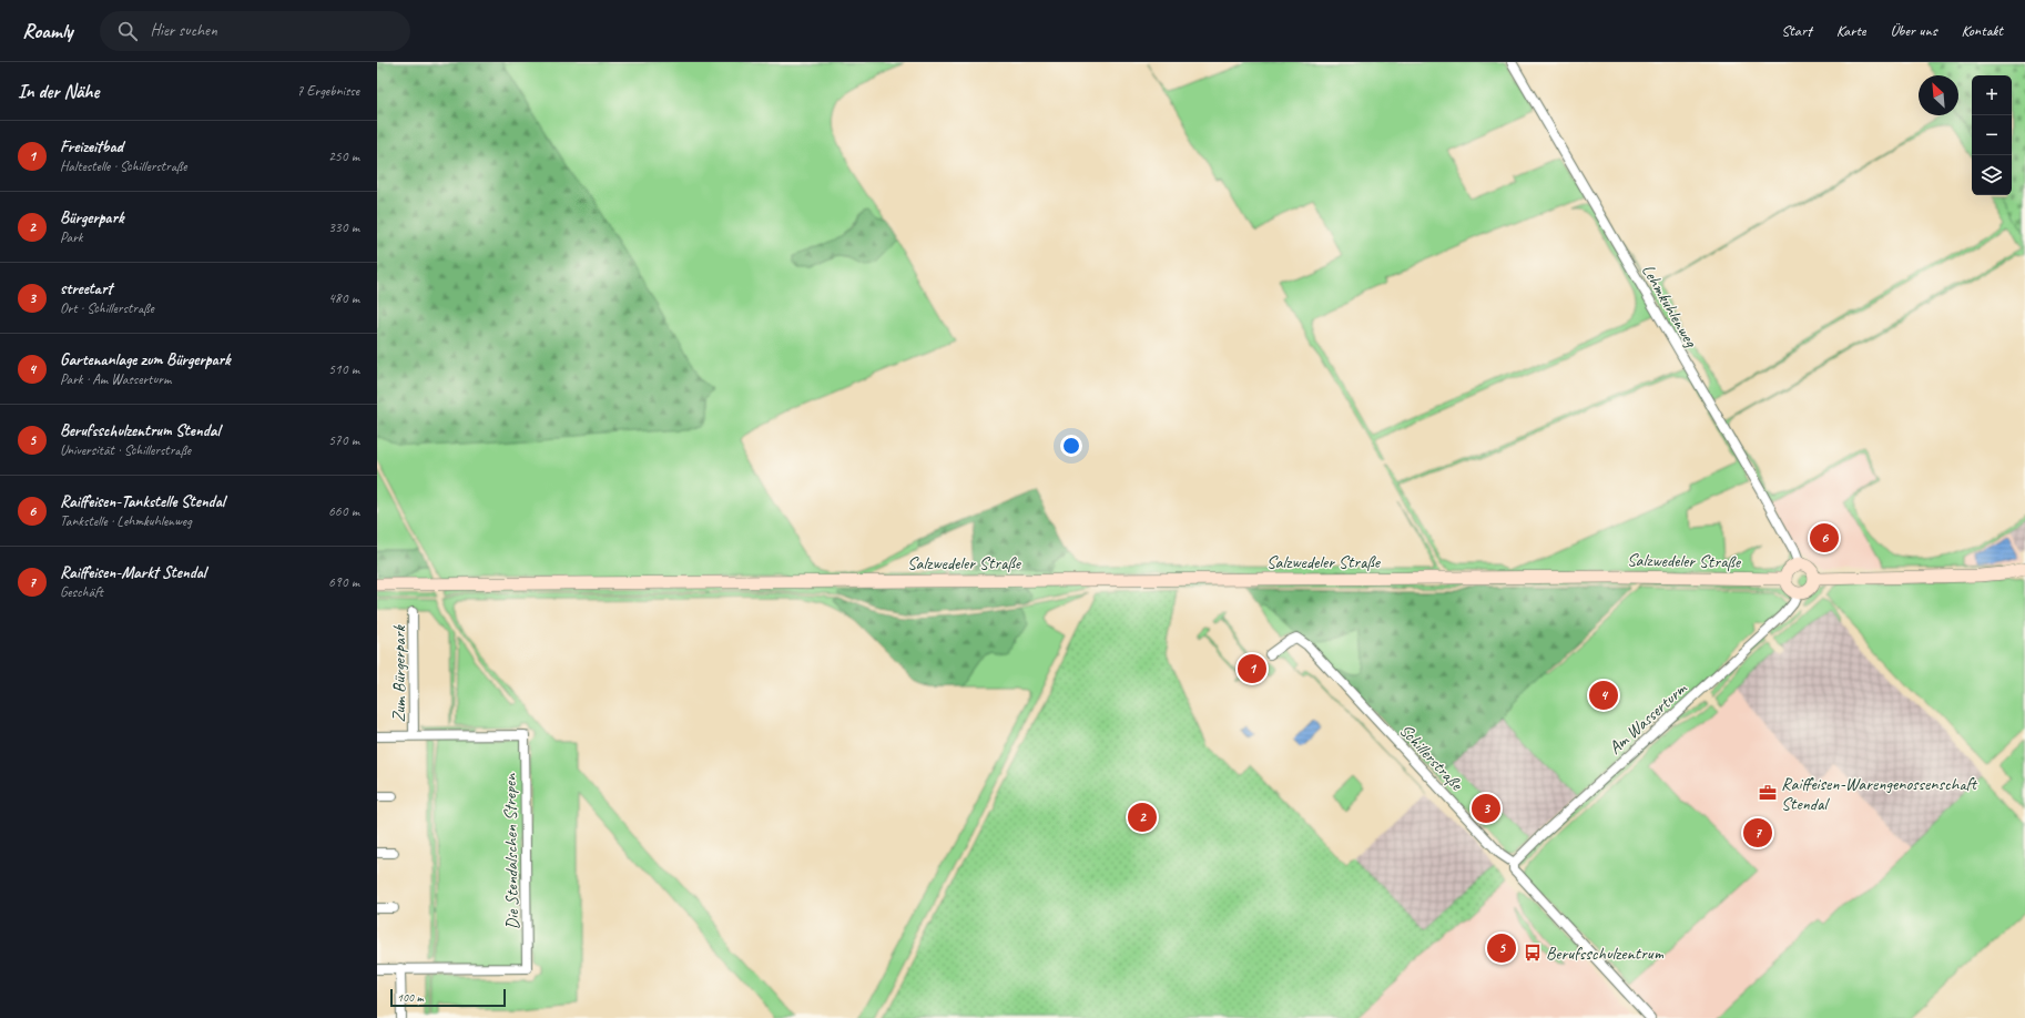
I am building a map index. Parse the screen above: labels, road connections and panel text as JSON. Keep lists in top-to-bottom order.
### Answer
{
  "streets": {
    "main road": ["Salzwedeler Straße"],
    "street": [
      "Lehmkuhlenweg",
      "Zum Bürgerpark",
      "Am Wasserturm",
      "Schillerstraße",
      "Die Stendalschen Strepen"
    ]
  },
  "crossings": [
    ["Lehmkuhlenweg", "Salzwedeler Straße"],
    ["Lehmkuhlenweg", "Am Wasserturm"],
    ["Salzwedeler Straße", "Am Wasserturm"],
    ["Zum Bürgerpark", "Die Stendalschen Strepen"],
    ["Am Wasserturm", "Schillerstraße"]
  ],
  "places": {
    "office": ["Raiffeisen-Warengenossenschaft Stendal"],
    "bus stop": ["Berufsschulzentrum"]
  },
  "scale_bar": "100 m",
  "north": "top left",
  "page": {
    "header": "Roamly",
    "search": "Hier suchen",
    "nav": [
      "Start",
      "Karte",
      "Über uns",
      "Kontakt"
    ],
    "heading": ["In der Nähe", "7 Ergebnisse"],
    "map_buttons": ["+", "−"],
    "list": [
      {
        "mark": "1",
        "name": "Freizeitbad",
        "note": "Haltestelle · Schillerstraße",
        "value": "250 m"
      },
      {
        "mark": "2",
        "name": "Bürgerpark",
        "note": "Park",
        "value": "330 m"
      },
      {
        "mark": "3",
        "name": "streetart",
        "note": "Ort · Schillerstraße",
        "value": "480 m"
      },
      {
        "mark": "4",
        "name": "Gartenanlage zum Bürgerpark",
        "note": "Park · Am Wasserturm",
        "value": "510 m"
      },
      {
        "mark": "5",
        "name": "Berufsschulzentrum Stendal",
        "note": "Universität · Schillerstraße",
        "value": "570 m"
      },
      {
        "mark": "6",
        "name": "Raiffeisen-Tankstelle Stendal",
        "note": "Tankstelle · Lehmkuhlenweg",
        "value": "660 m"
      },
      {
        "mark": "7",
        "name": "Raiffeisen-Markt Stendal",
        "note": "Geschäft",
        "value": "690 m"
      }
    ],
    "pins": [
      "6",
      "1",
      "4",
      "3",
      "2",
      "7",
      "5"
    ],
    "scale": "100 m"
  }
}
